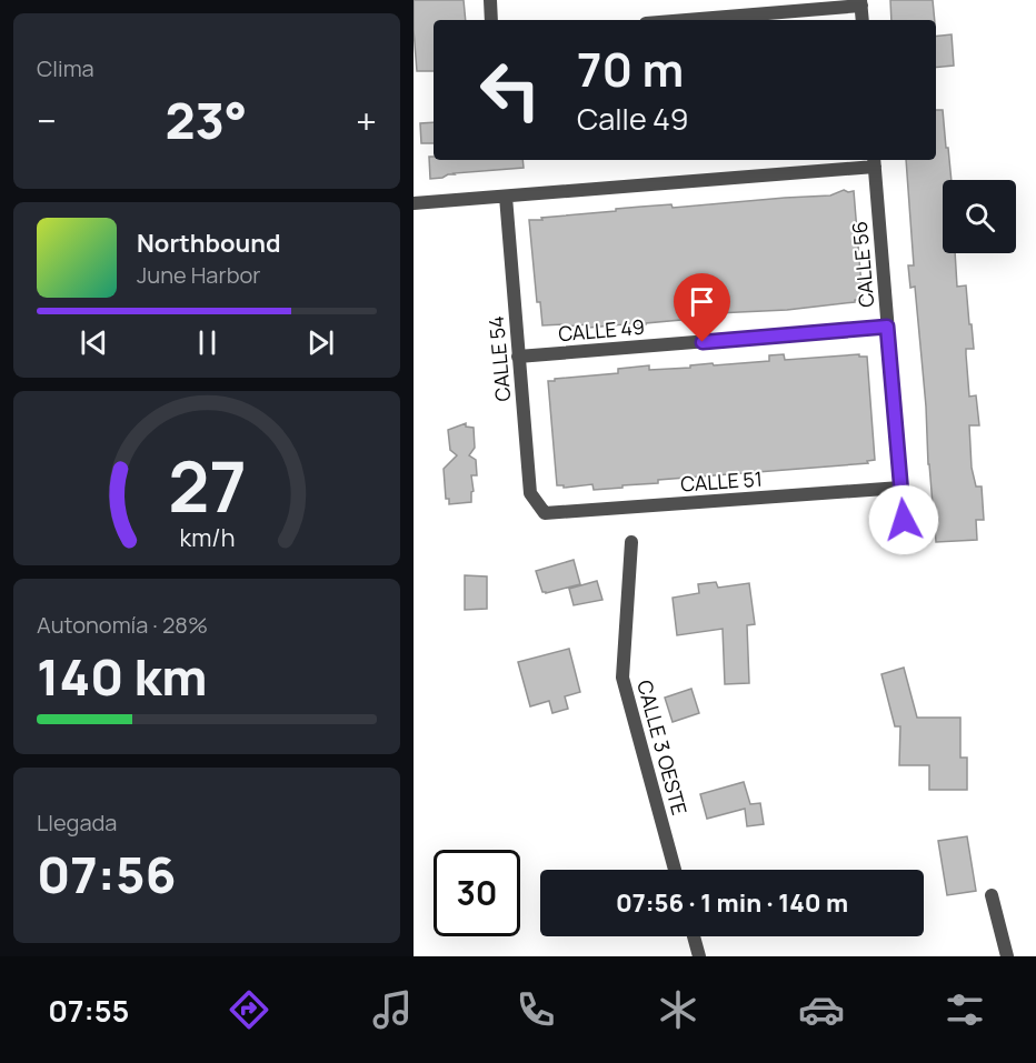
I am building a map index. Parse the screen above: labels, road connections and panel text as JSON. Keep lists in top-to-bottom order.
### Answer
{
  "streets": {
    "street": [
      "CALLE 56",
      "CALLE 49",
      "CALLE 54",
      "CALLE 51",
      "CALLE 3 OESTE"
    ]
  },
  "crossings": [
    ["CALLE 56", "CALLE 49"],
    ["CALLE 56", "CALLE 51"],
    ["CALLE 49", "CALLE 54"],
    ["CALLE 54", "CALLE 51"]
  ],
  "page": {
    "tile": [
      "Clima",
      ["Autonomía · 28%", "140 km"],
      ["Llegada", "07:56"]
    ],
    "turn": ["70 m", "Calle 49"],
    "heat": ["−", "23°", "+"],
    "song": ["Northbound", "June Harbor"],
    "limit": "30",
    "trip": "07:56 · 1 min · 140 m",
    "tabs": "07:55",
    "gauge": ["27", "km/h"]
  }
}
